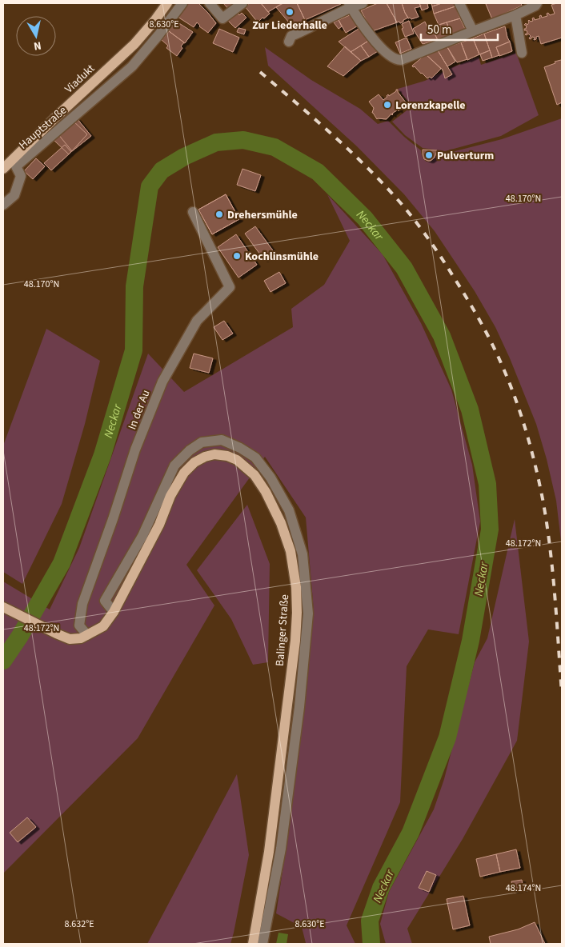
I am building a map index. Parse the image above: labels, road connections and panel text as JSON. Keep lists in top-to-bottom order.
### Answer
{
  "streets": {
    "main road": ["Viadukt", "Balinger Straße"],
    "street": ["Hauptstraße", "In der Au"]
  },
  "crossings": [
    ["In der Au", "Balinger Straße"]
  ],
  "water": ["Neckar"],
  "places": [
    "Zur Liederhalle",
    "Lorenzkapelle",
    "Pulverturm",
    "Drehersmühle",
    "Kochlinsmühle"
  ],
  "scale_bar": "50 m",
  "north": "bottom",
  "coordinates": [
    "8.630°E",
    "48.170°N",
    "48.172°N",
    "48.174°N",
    "8.632°E"
  ]
}
